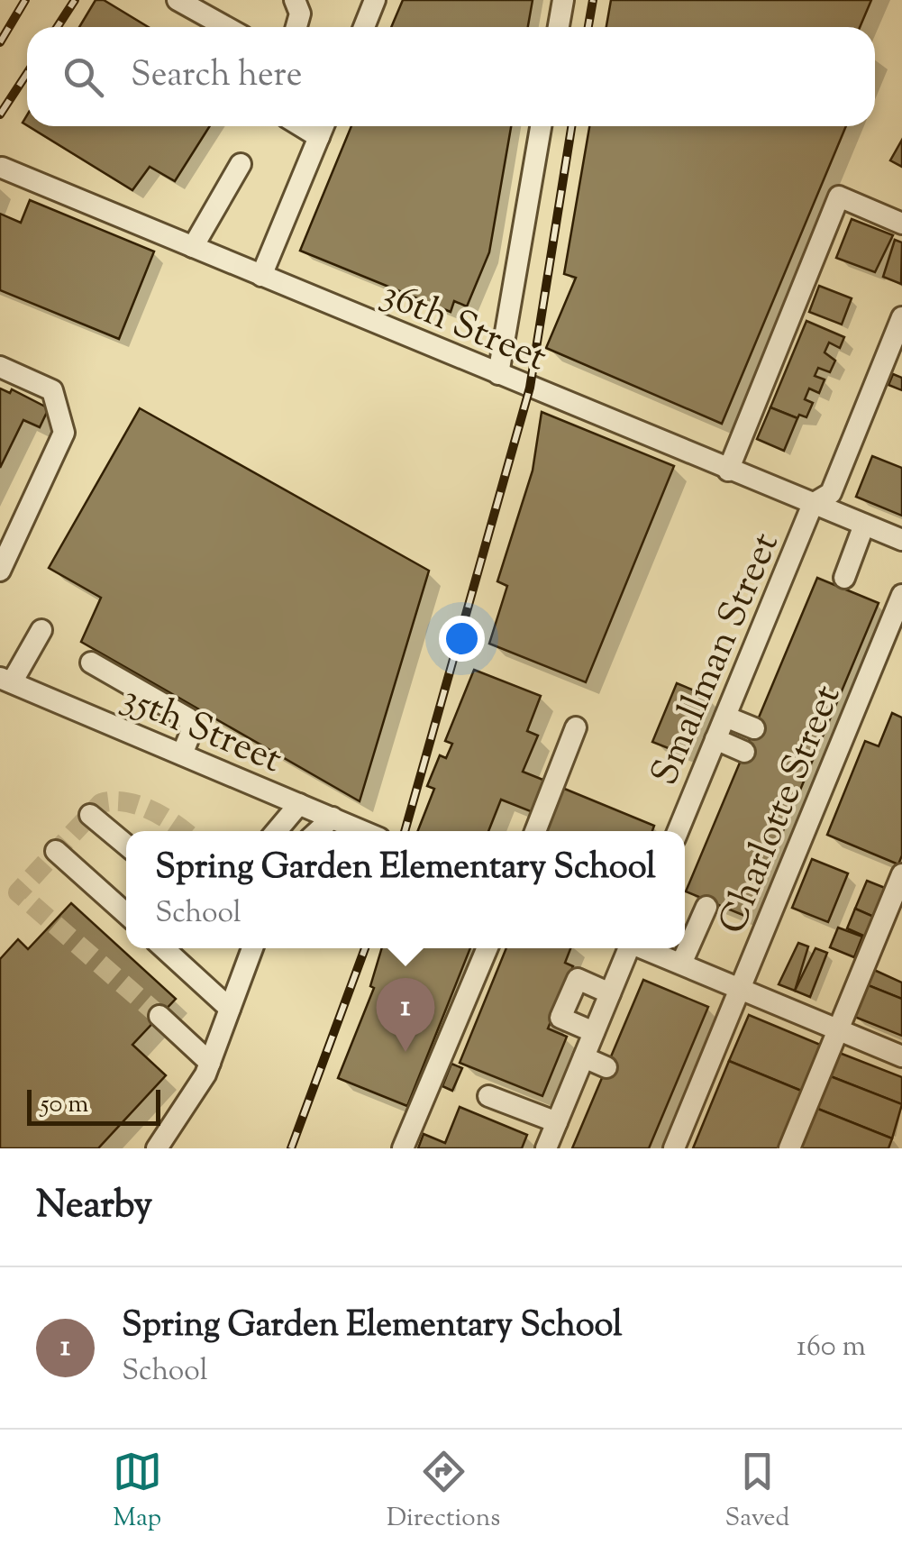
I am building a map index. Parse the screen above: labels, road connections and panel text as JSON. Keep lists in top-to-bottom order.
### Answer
{
  "streets": {
    "street": [
      "36th Street",
      "Smallman Street",
      "35th Street",
      "Charlotte Street"
    ]
  },
  "crossings": [
    ["36th Street", "Smallman Street"]
  ],
  "scale_bar": "50 m",
  "page": {
    "search": "Search here",
    "popup": ["Spring Garden Elementary School", "School"],
    "pins": "1",
    "scale": "50 m",
    "heading": "Nearby",
    "list": [
      {
        "mark": "1",
        "name": "Spring Garden Elementary School",
        "note": "School",
        "value": "160 m"
      }
    ],
    "nav": ["Map", "Directions", "Saved"]
  }
}
